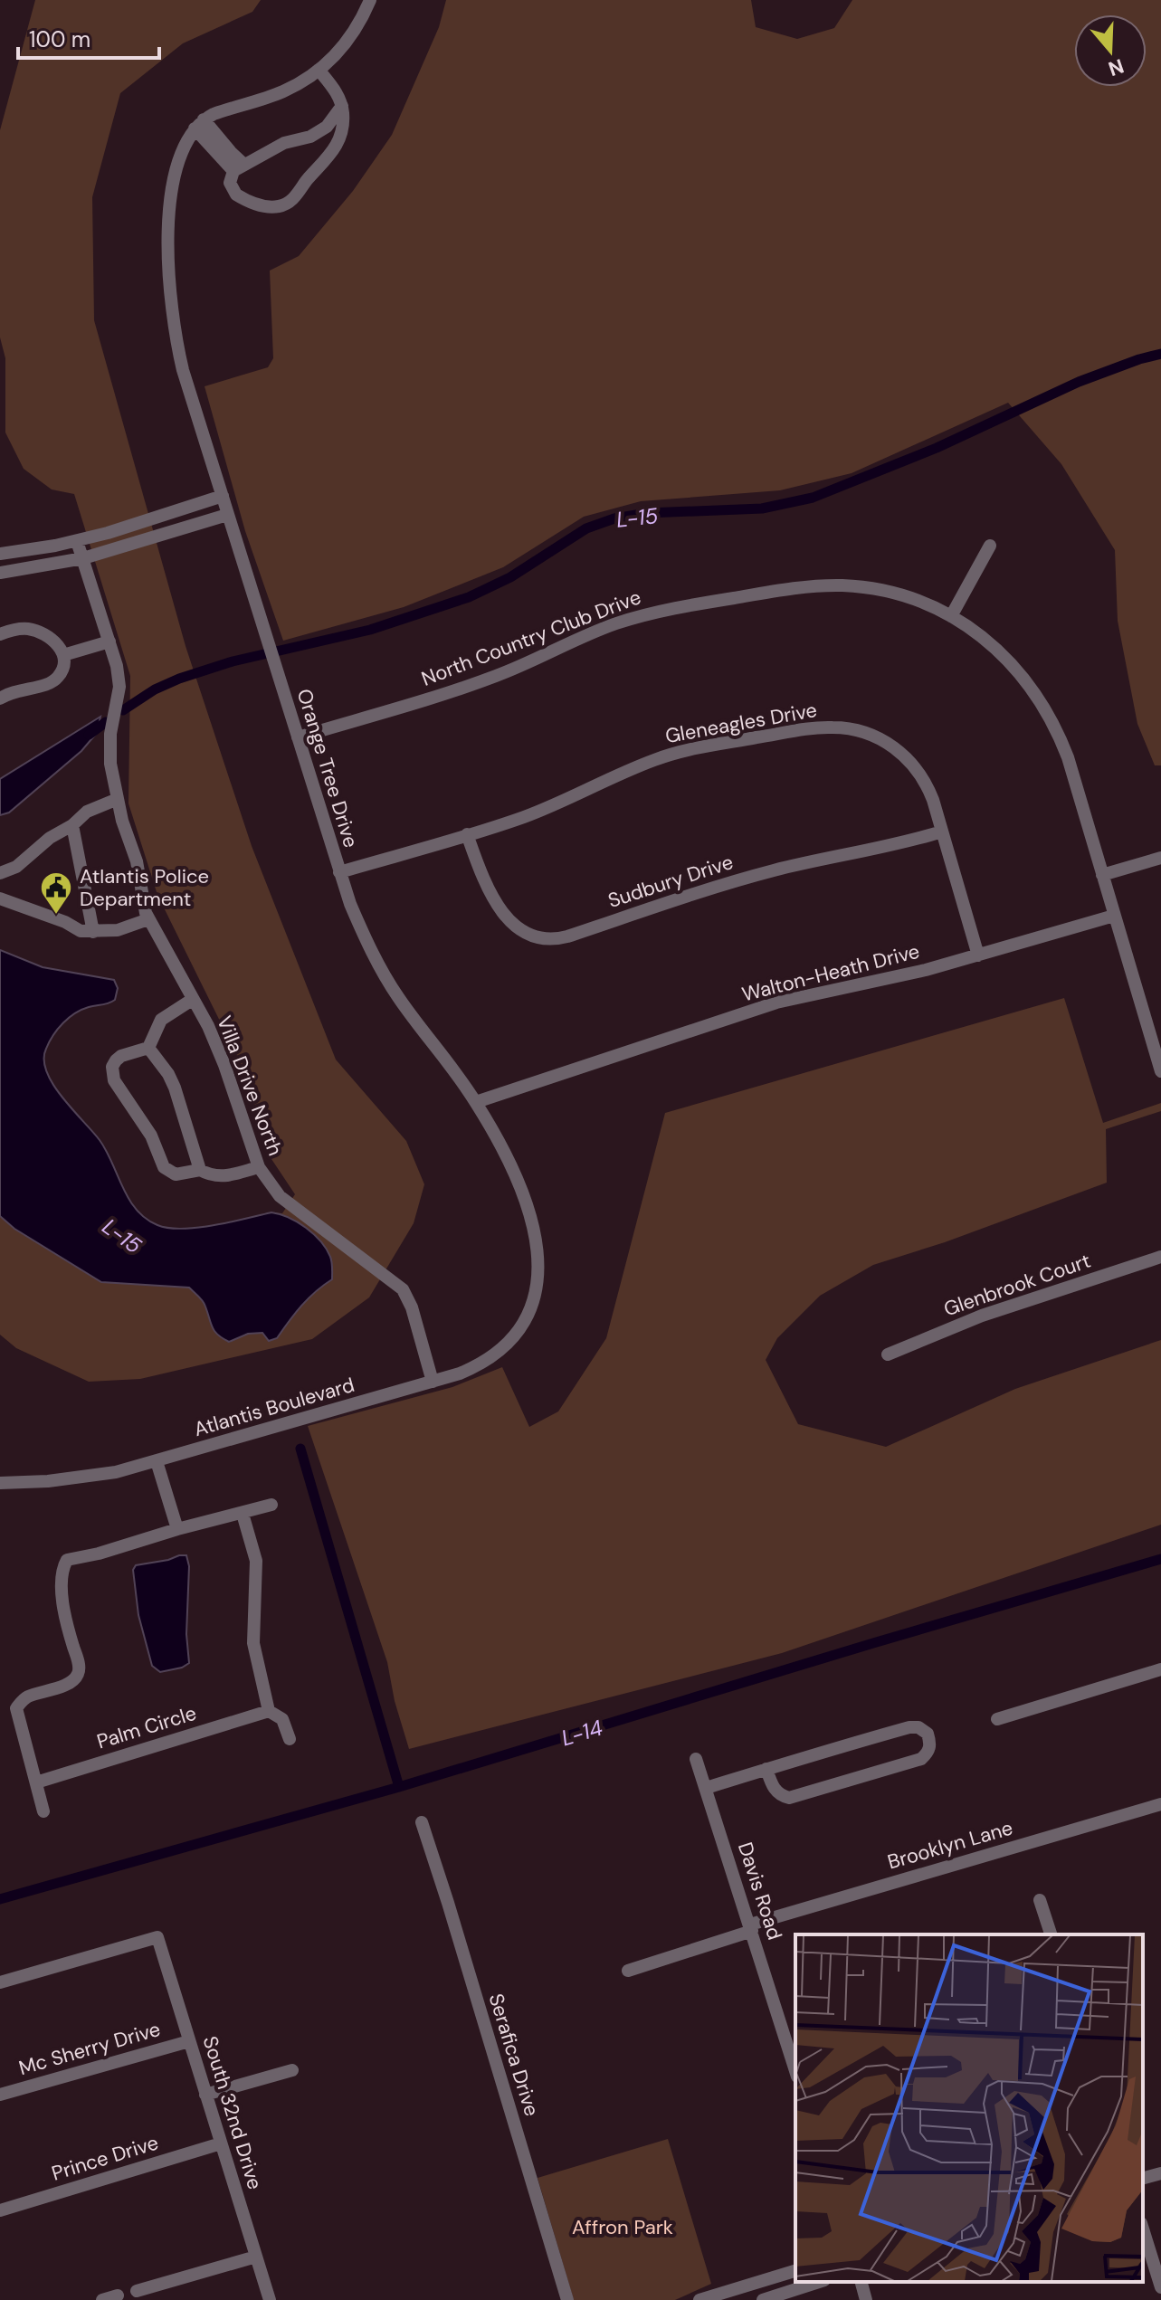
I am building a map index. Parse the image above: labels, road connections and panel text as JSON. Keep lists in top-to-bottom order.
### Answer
{
  "streets": {
    "street": [
      "North Country Club Drive",
      "Gleneagles Drive",
      "Orange Tree Drive",
      "Sudbury Drive",
      "Walton-Heath Drive",
      "Villa Drive North",
      "Glenbrook Court",
      "Atlantis Boulevard",
      "Palm Circle",
      "Brooklyn Lane",
      "Davis Road",
      "Mc Sherry Drive",
      "Serafica Drive",
      "South 32nd Drive",
      "Prince Drive"
    ]
  },
  "crossings": [
    ["North Country Club Drive", "Orange Tree Drive"],
    ["North Country Club Drive", "Walton-Heath Drive"],
    ["Gleneagles Drive", "Orange Tree Drive"],
    ["Gleneagles Drive", "Sudbury Drive"],
    ["Gleneagles Drive", "Walton-Heath Drive"],
    ["Orange Tree Drive", "Walton-Heath Drive"],
    ["Orange Tree Drive", "Atlantis Boulevard"],
    ["Villa Drive North", "Atlantis Boulevard"],
    ["Brooklyn Lane", "Davis Road"],
    ["Mc Sherry Drive", "South 32nd Drive"],
    ["South 32nd Drive", "Prince Drive"]
  ],
  "water": ["L-15", "L-14"],
  "parks": ["Affron Park"],
  "places": {
    "public building": ["Atlantis Police Department"]
  },
  "scale_bar": "100 m",
  "north": "bottom"
}
